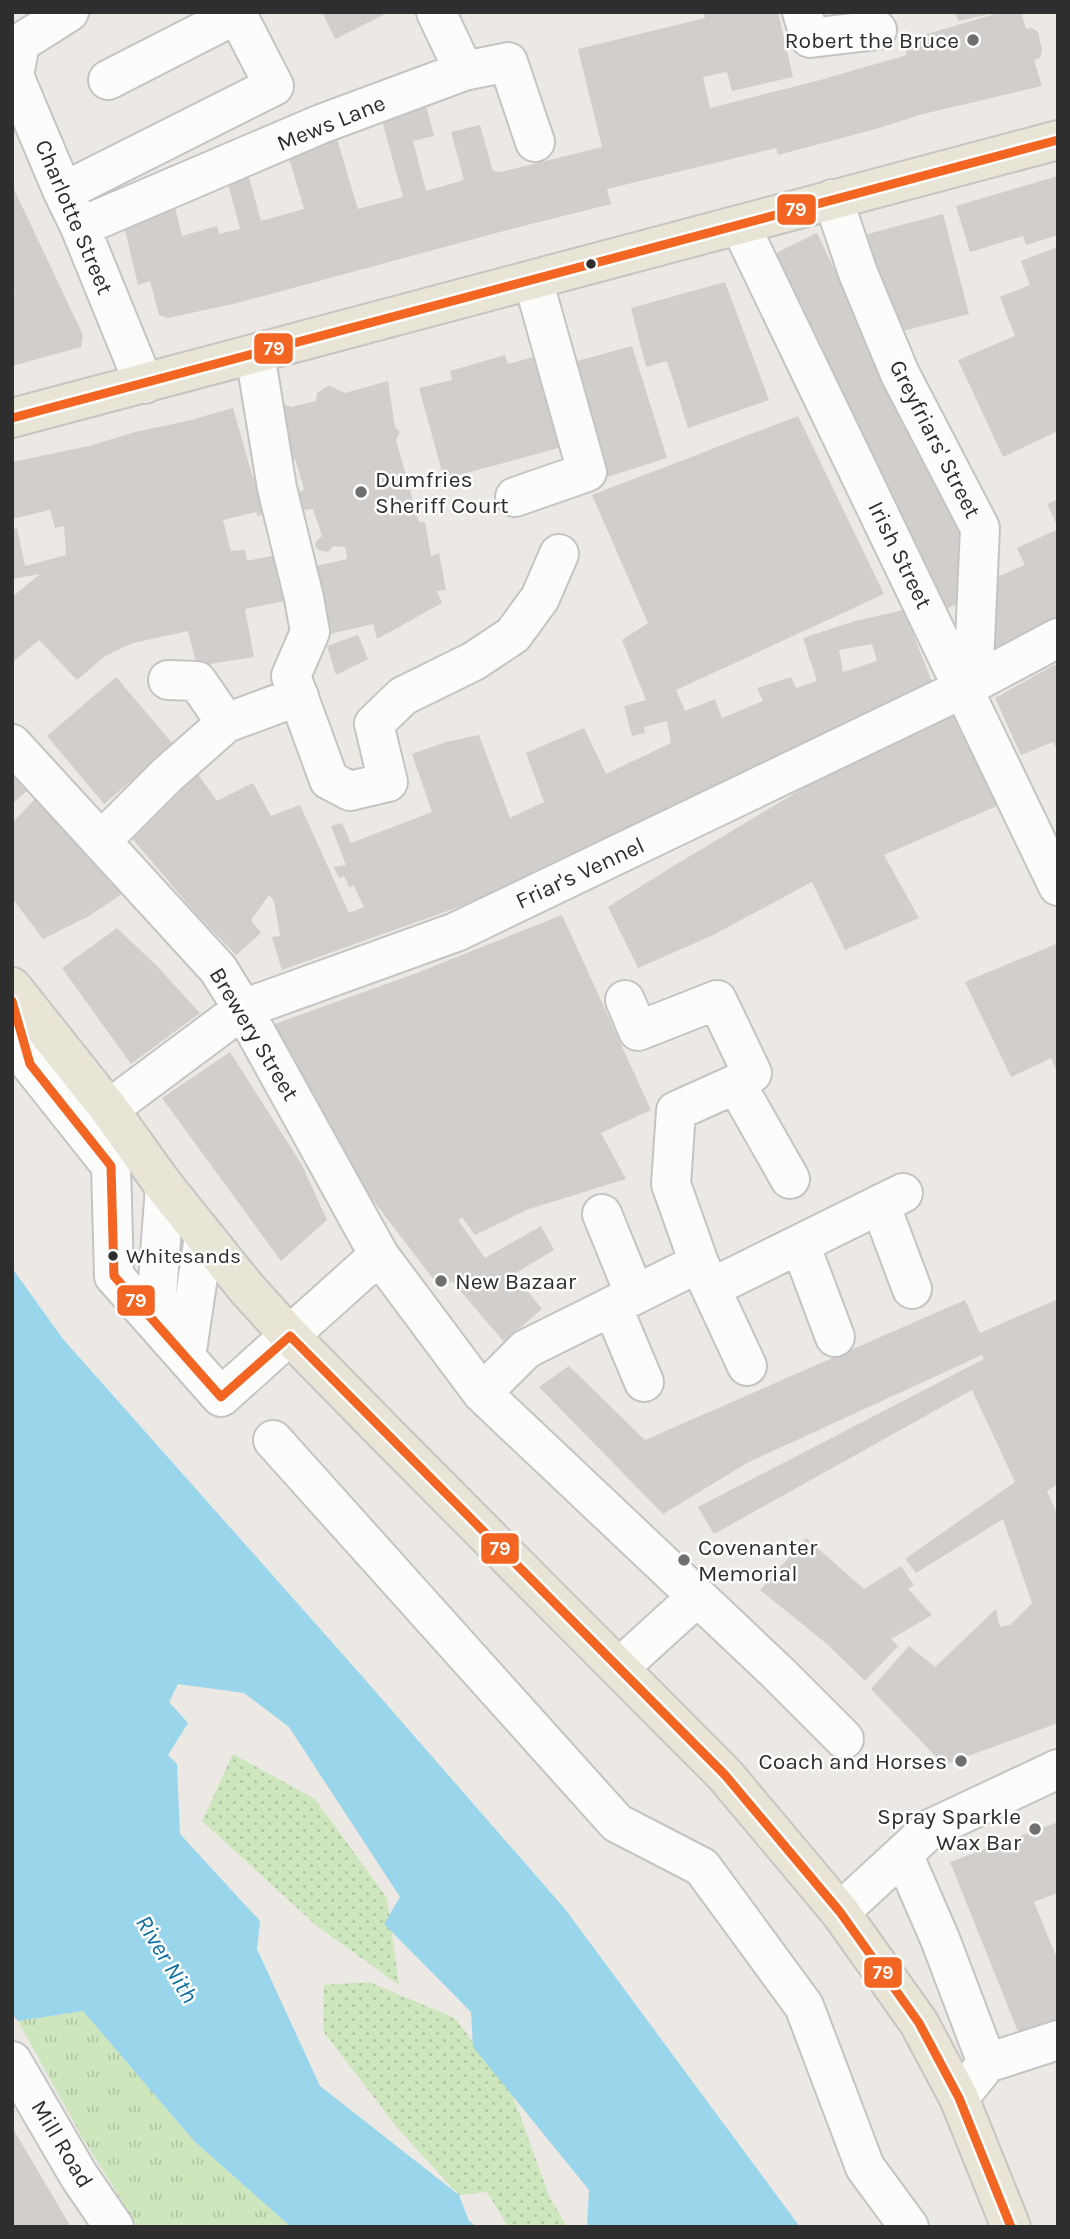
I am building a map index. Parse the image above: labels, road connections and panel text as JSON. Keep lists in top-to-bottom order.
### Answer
{
  "streets": {
    "street": [
      "Mews Lane",
      "Charlotte Street",
      "Greyfriars' Street",
      "Irish Street",
      "Friar's Vennel",
      "Brewery Street",
      "Mill Road"
    ]
  },
  "crossings": [
    ["Mews Lane", "Charlotte Street"],
    ["Greyfriars' Street", "Irish Street"],
    ["Greyfriars' Street", "Friar's Vennel"],
    ["Irish Street", "Friar's Vennel"],
    ["Friar's Vennel", "Brewery Street"]
  ],
  "water": ["River Nith"],
  "places": [
    "Robert the Bruce",
    "Dumfries Sheriff Court",
    "Whitesands",
    "New Bazaar",
    "Covenanter Memorial",
    "Coach and Horses",
    "Spray Sparkle Wax Bar"
  ],
  "lines": ["transit line 79"]
}
